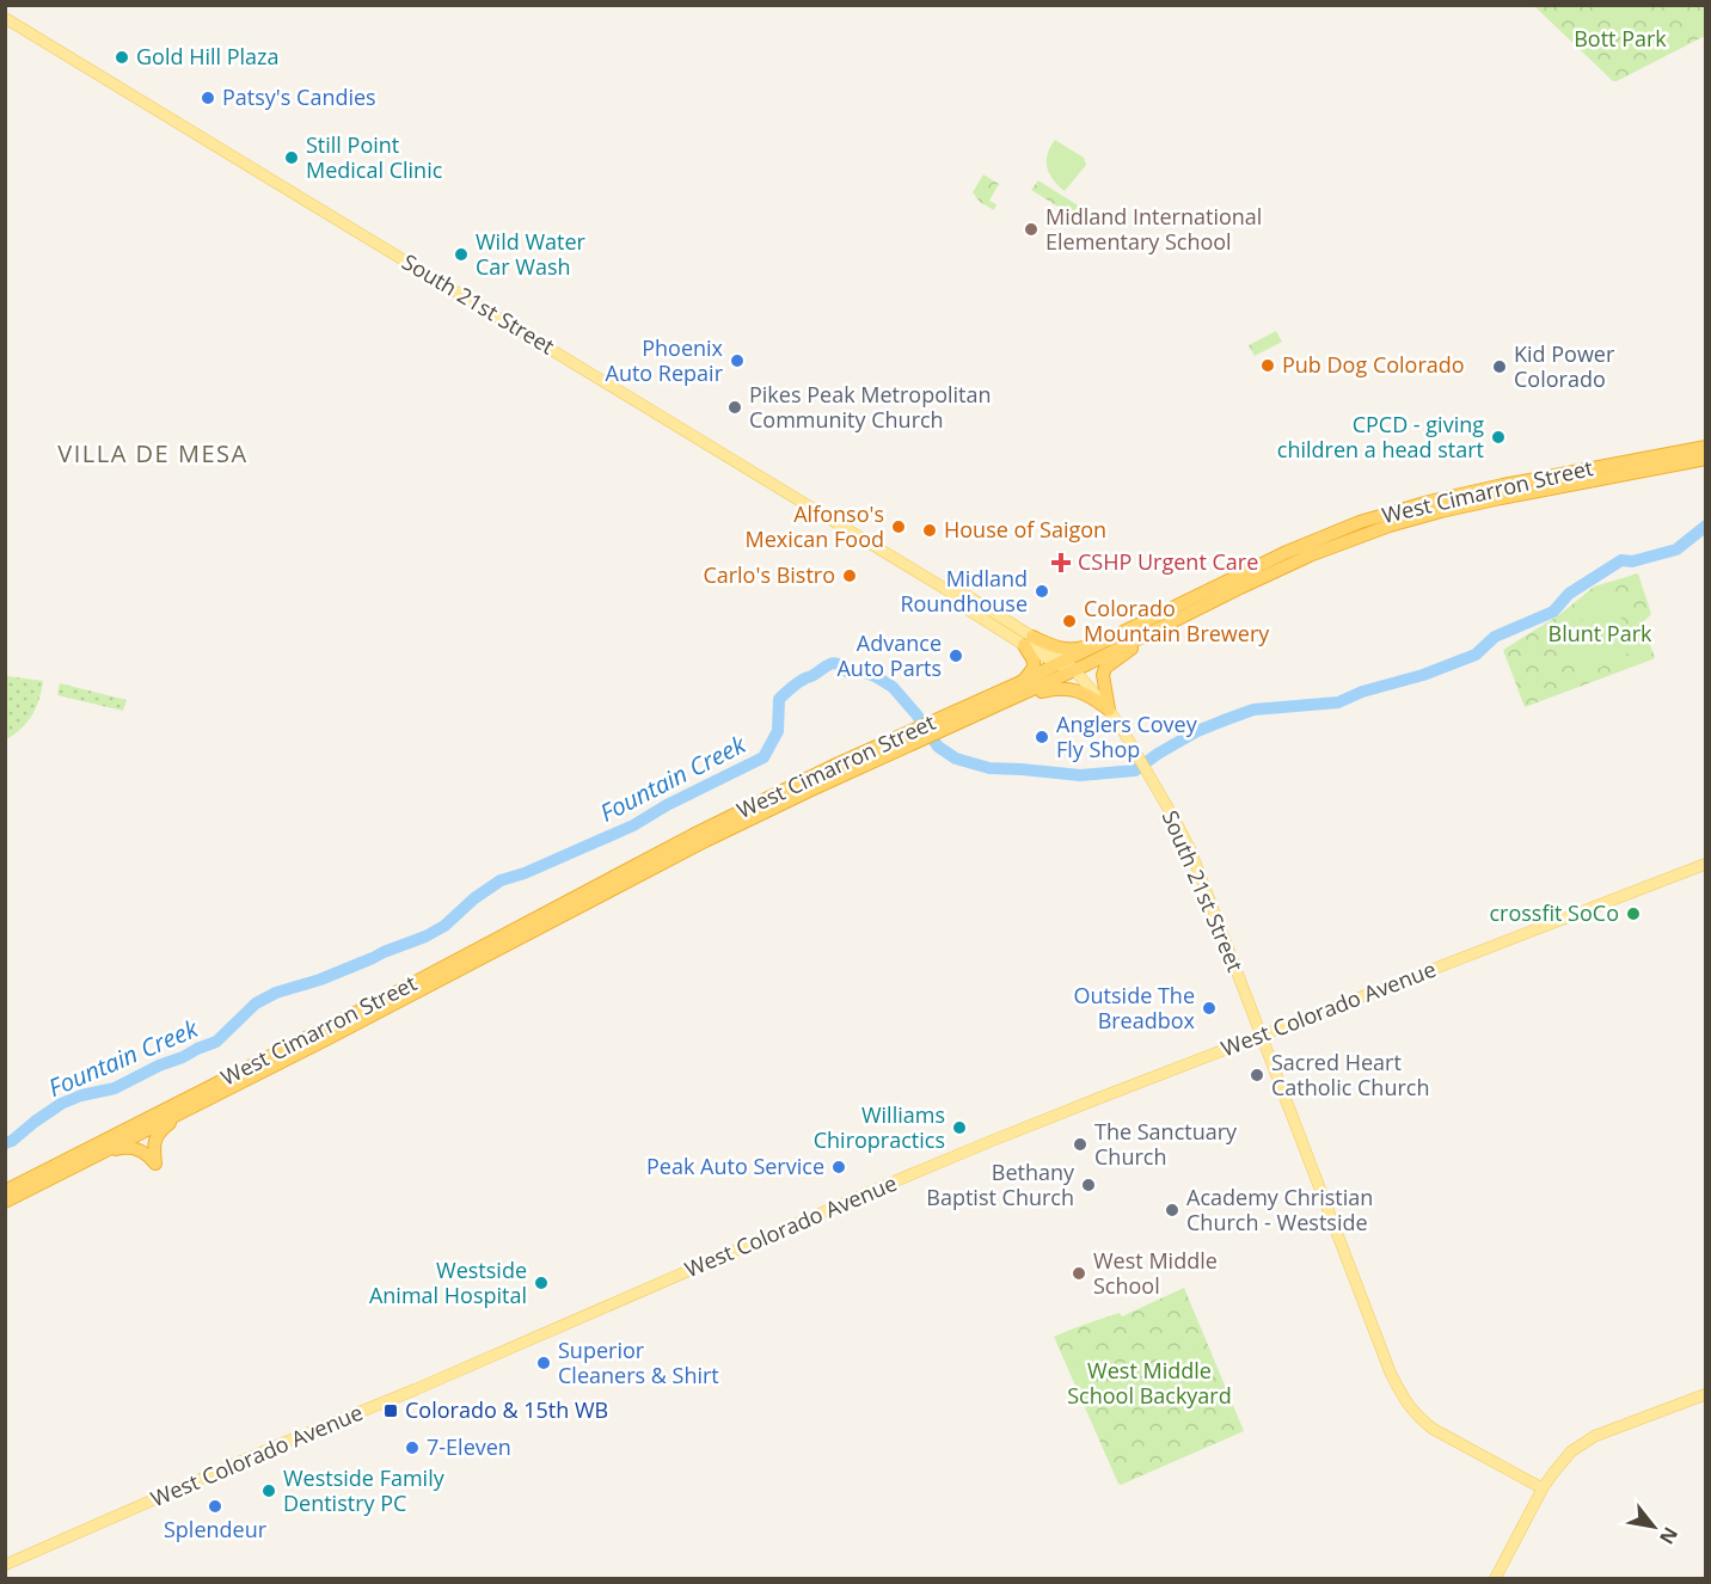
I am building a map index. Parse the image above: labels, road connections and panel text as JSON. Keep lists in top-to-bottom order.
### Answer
{
  "streets": {
    "highway": ["West Cimarron Street"],
    "main road": ["South 21st Street", "West Colorado Avenue"]
  },
  "crossings": [
    ["South 21st Street", "West Cimarron Street"],
    ["South 21st Street", "West Colorado Avenue"]
  ],
  "districts": ["VILLA DE MESA"],
  "water": ["Fountain Creek"],
  "parks": ["Bott Park", "Blunt Park", "West Middle School Backyard"],
  "places": {
    "other": [
      "Gold Hill Plaza",
      "Patsy's Candies",
      "Still Point Medical Clinic",
      "Midland International Elementary School",
      "Wild Water Car Wash",
      "Phoenix Auto Repair",
      "Pub Dog Colorado",
      "Kid Power Colorado",
      "Pikes Peak Metropolitan Community Church",
      "CPCD - giving children a head start",
      "Alfonso's Mexican Food",
      "House of Saigon",
      "Carlo's Bistro",
      "Midland Roundhouse",
      "Colorado Mountain Brewery",
      "Advance Auto Parts",
      "Anglers Covey Fly Shop",
      "crossfit SoCo",
      "Outside The Breadbox",
      "Sacred Heart Catholic Church",
      "Williams Chiropractics",
      "The Sanctuary Church",
      "Peak Auto Service",
      "Bethany Baptist Church",
      "Academy Christian Church - Westside",
      "West Middle School",
      "Westside Animal Hospital",
      "Superior Cleaners & Shirt",
      "7-Eleven",
      "Westside Family Dentistry PC",
      "Splendeur"
    ],
    "health": ["CSHP Urgent Care"],
    "transit": ["Colorado & 15th WB"]
  },
  "north": "bottom right"
}
